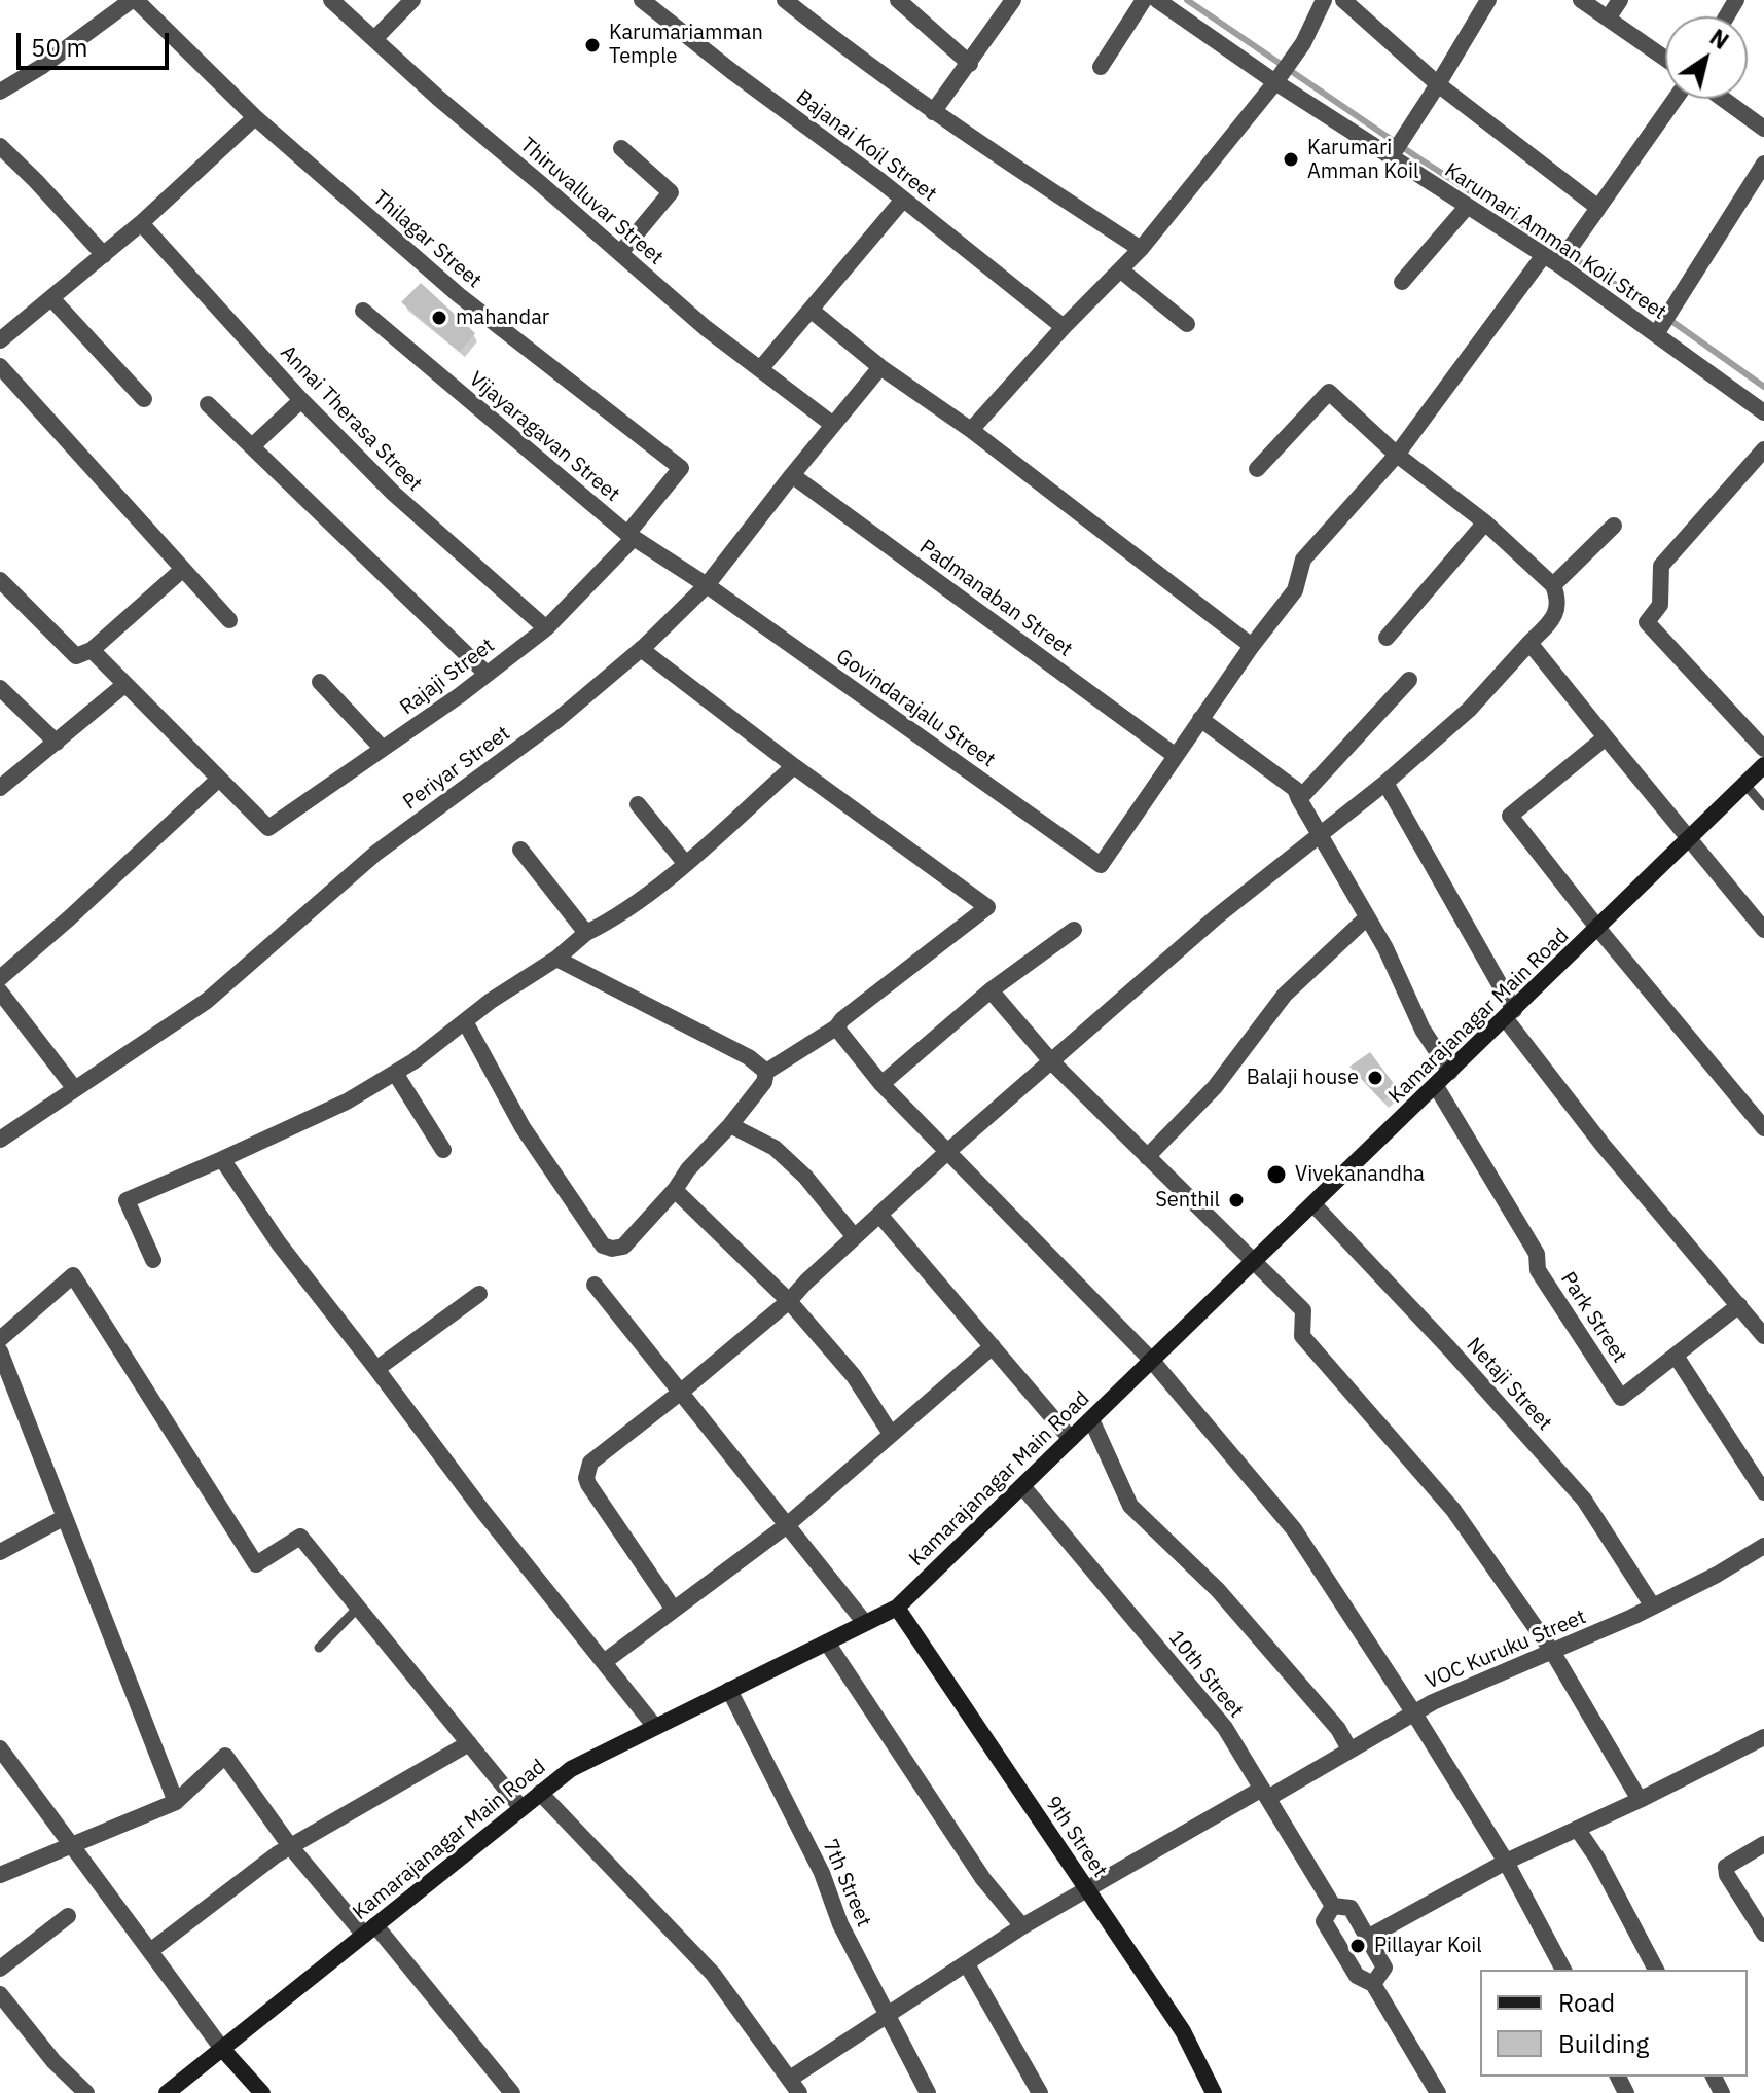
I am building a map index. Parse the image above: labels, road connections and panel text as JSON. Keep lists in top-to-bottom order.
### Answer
{
  "streets": {
    "main road": ["Kamarajanagar Main Road", "9th Street"],
    "street": [
      "Bajanai Koil Street",
      "Thiruvalluvar Street",
      "Thilagar Street",
      "Karumari Amman Koil Street",
      "Annai Therasa Street",
      "Vijayaragavan Street",
      "Padmanaban Street",
      "Rajaji Street",
      "Govindarajalu Street",
      "Periyar Street",
      "Park Street",
      "Netaji Street",
      "VOC Kuruku Street",
      "10th Street",
      "7th Street"
    ]
  },
  "crossings": [
    ["Thiruvalluvar Street", "Periyar Street"],
    ["Thilagar Street", "Vijayaragavan Street"],
    ["Thilagar Street", "Rajaji Street"],
    ["Annai Therasa Street", "Rajaji Street"],
    ["Vijayaragavan Street", "Rajaji Street"],
    ["Vijayaragavan Street", "Govindarajalu Street"],
    ["Vijayaragavan Street", "Periyar Street"],
    ["Padmanaban Street", "Govindarajalu Street"],
    ["Padmanaban Street", "Periyar Street"],
    ["Govindarajalu Street", "Periyar Street"],
    ["Kamarajanagar Main Road", "Park Street"],
    ["Kamarajanagar Main Road", "Netaji Street"],
    ["Kamarajanagar Main Road", "10th Street"],
    ["Kamarajanagar Main Road", "9th Street"],
    ["Kamarajanagar Main Road", "7th Street"],
    ["Netaji Street", "VOC Kuruku Street"],
    ["VOC Kuruku Street", "10th Street"],
    ["VOC Kuruku Street", "9th Street"],
    ["VOC Kuruku Street", "7th Street"]
  ],
  "places": [
    "Karumariamman Temple",
    "Karumari Amman Koil",
    "mahandar",
    "Balaji house",
    "Vivekanandha",
    "Senthil",
    "Pillayar Koil"
  ],
  "legend": ["Road", "Building"],
  "scale_bar": "50 m",
  "north": "top right"
}
